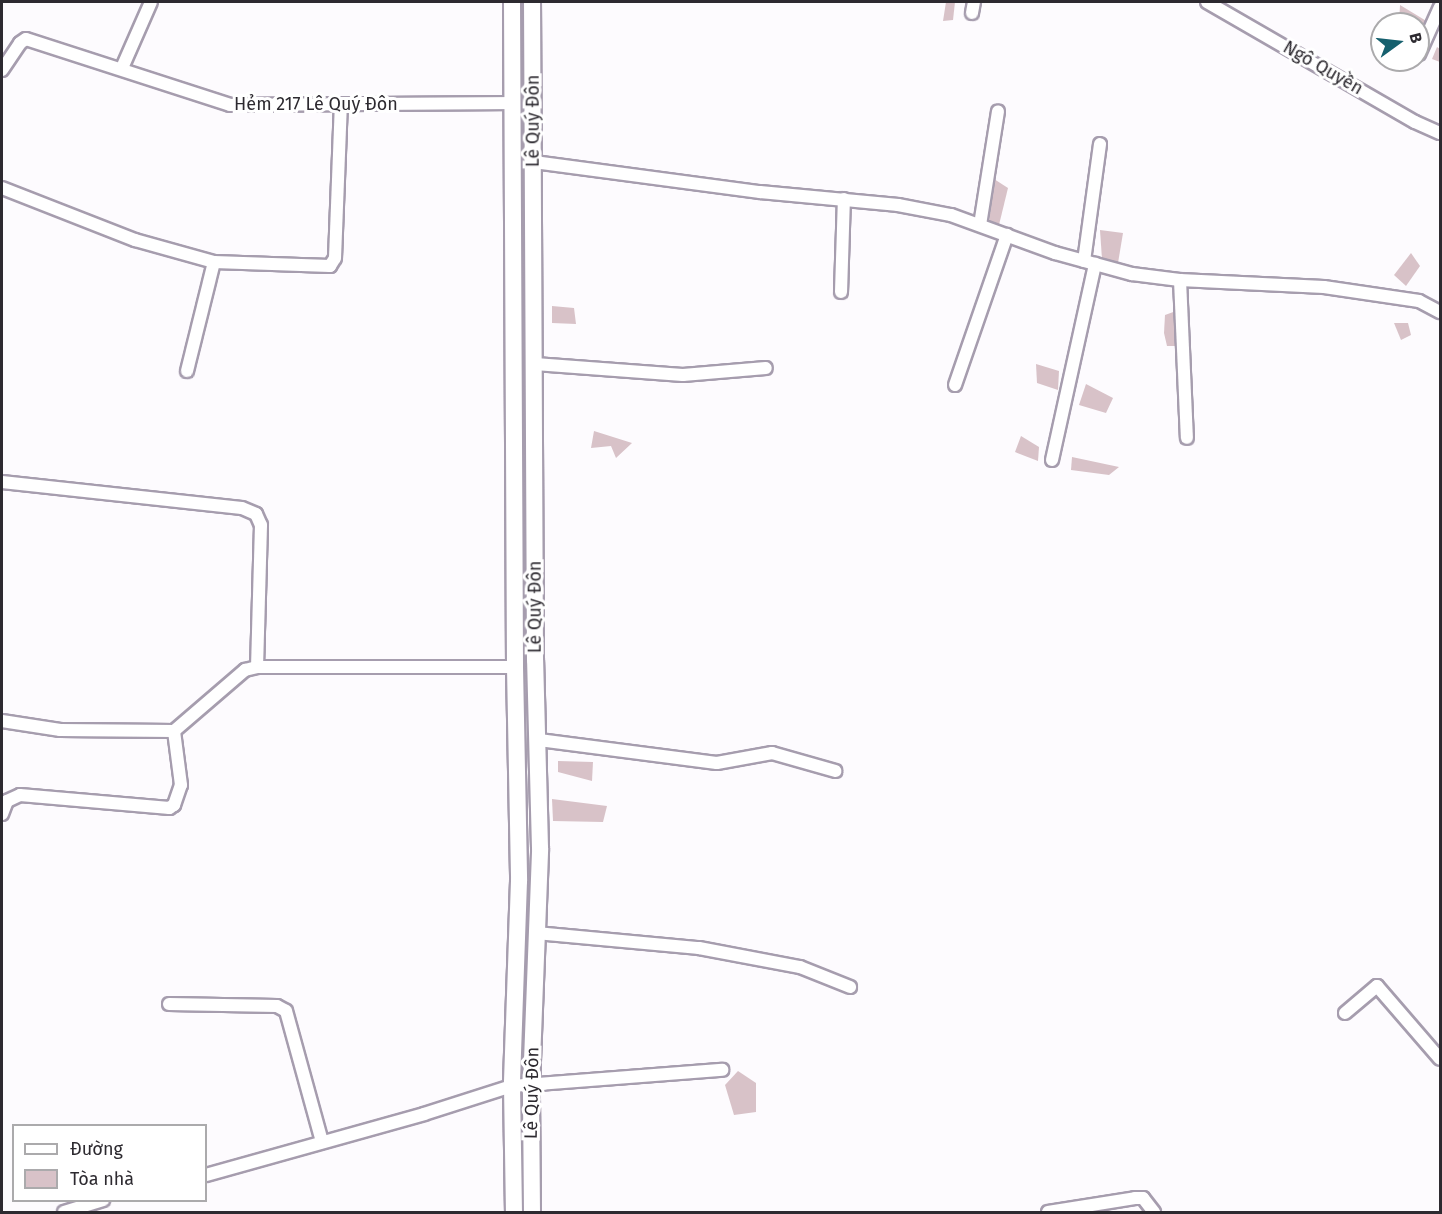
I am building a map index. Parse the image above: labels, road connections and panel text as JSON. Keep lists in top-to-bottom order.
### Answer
{
  "streets": {
    "main road": ["Lê Quý Đôn"],
    "street": ["Ngô Quyền", "Hẻm 217 Lê Quý Đôn"]
  },
  "crossings": [
    ["Hẻm 217 Lê Quý Đôn", "Lê Quý Đôn"]
  ],
  "legend": ["Đường", "Tòa nhà"],
  "north": "right"
}
